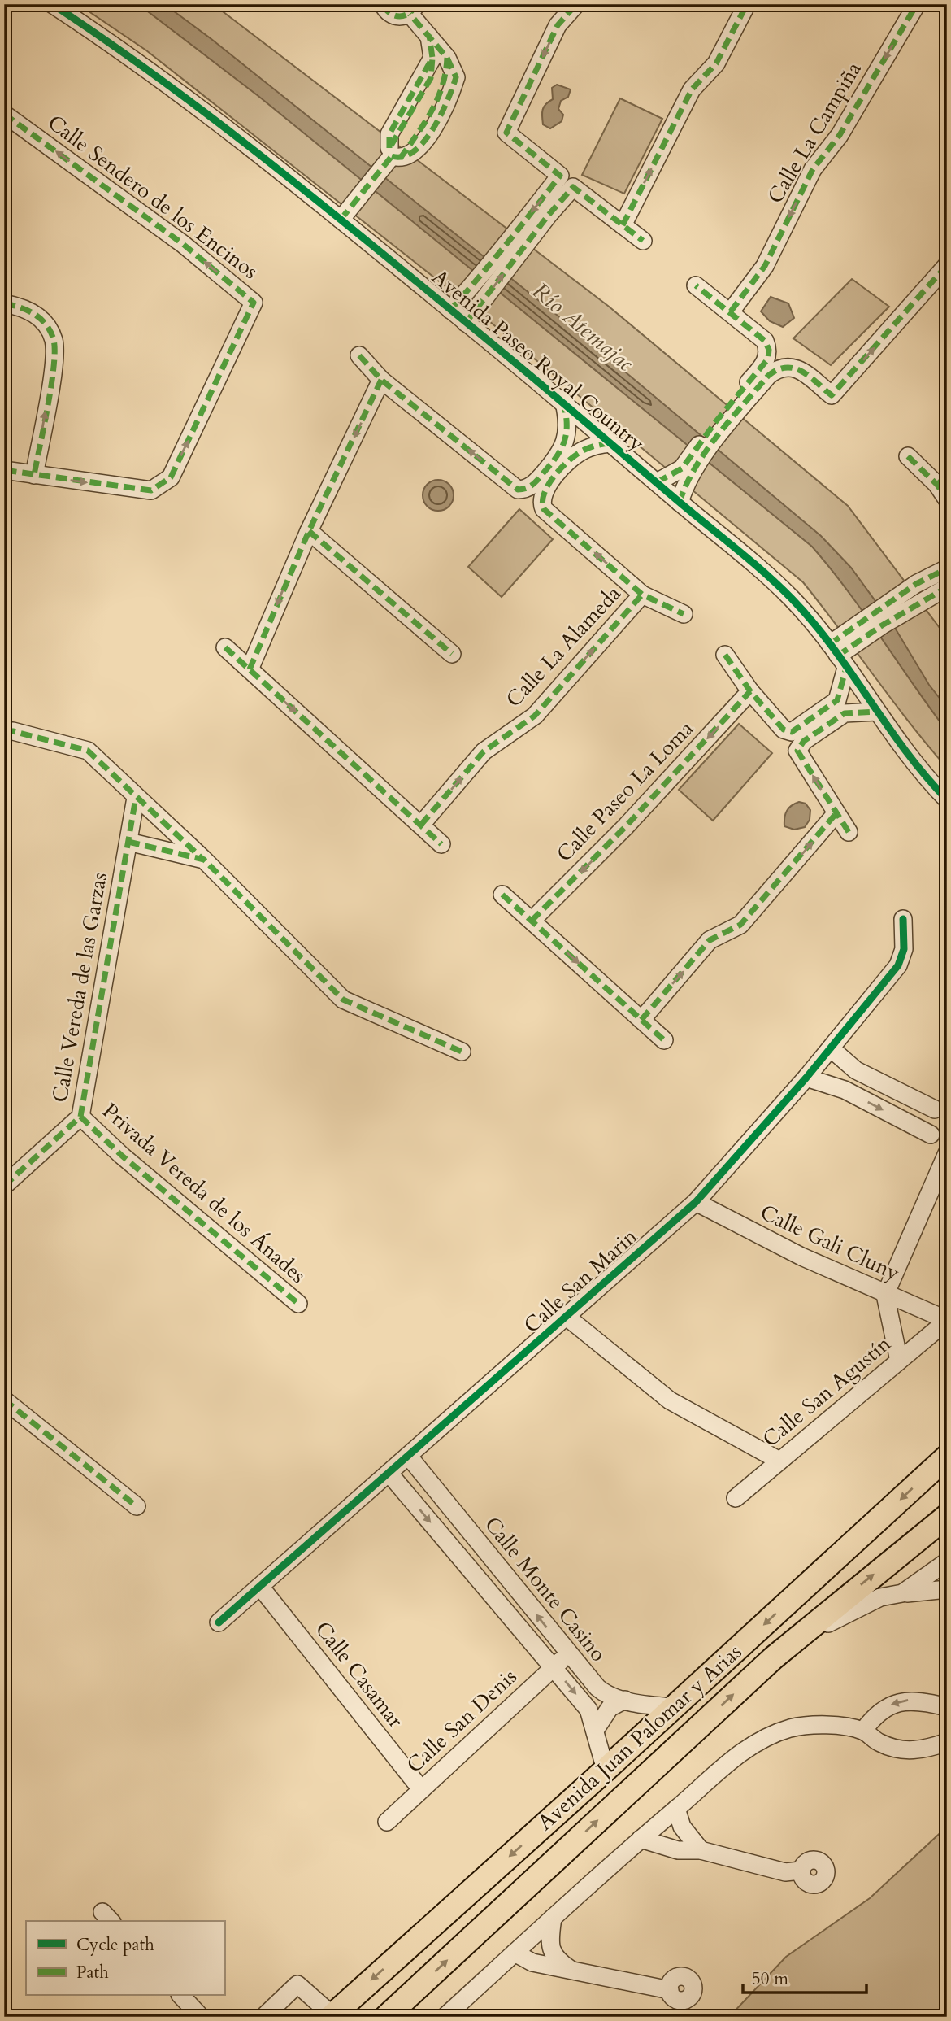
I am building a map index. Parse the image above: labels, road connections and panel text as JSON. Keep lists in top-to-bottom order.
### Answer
{
  "streets": {
    "main road": ["Avenida Juan Palomar y Arias"],
    "street": [
      "Calle La Campiña",
      "Calle Sendero de los Encinos",
      "Avenida Paseo Royal Country",
      "Calle La Alameda",
      "Calle Paseo La Loma",
      "Calle Vereda de las Garzas",
      "Privada Vereda de los Ánades",
      "Calle Gali Cluny",
      "Calle San Marin",
      "Calle San Agustín",
      "Calle Monte Casino",
      "Calle Casamar",
      "Calle San Denis"
    ]
  },
  "crossings": [
    ["Avenida Paseo Royal Country", "Calle La Alameda"],
    ["Calle Vereda de las Garzas", "Privada Vereda de los Ánades"],
    ["Calle Gali Cluny", "Calle San Marin"],
    ["Calle Gali Cluny", "Calle San Agustín"],
    ["Calle San Marin", "Calle Monte Casino"],
    ["Calle San Marin", "Calle Casamar"],
    ["Calle Monte Casino", "Calle San Denis"],
    ["Calle Monte Casino", "Avenida Juan Palomar y Arias"],
    ["Calle Casamar", "Calle San Denis"]
  ],
  "water": ["Río Atemajac"],
  "legend": ["Cycle path", "Path"],
  "scale_bar": "50 m"
}
